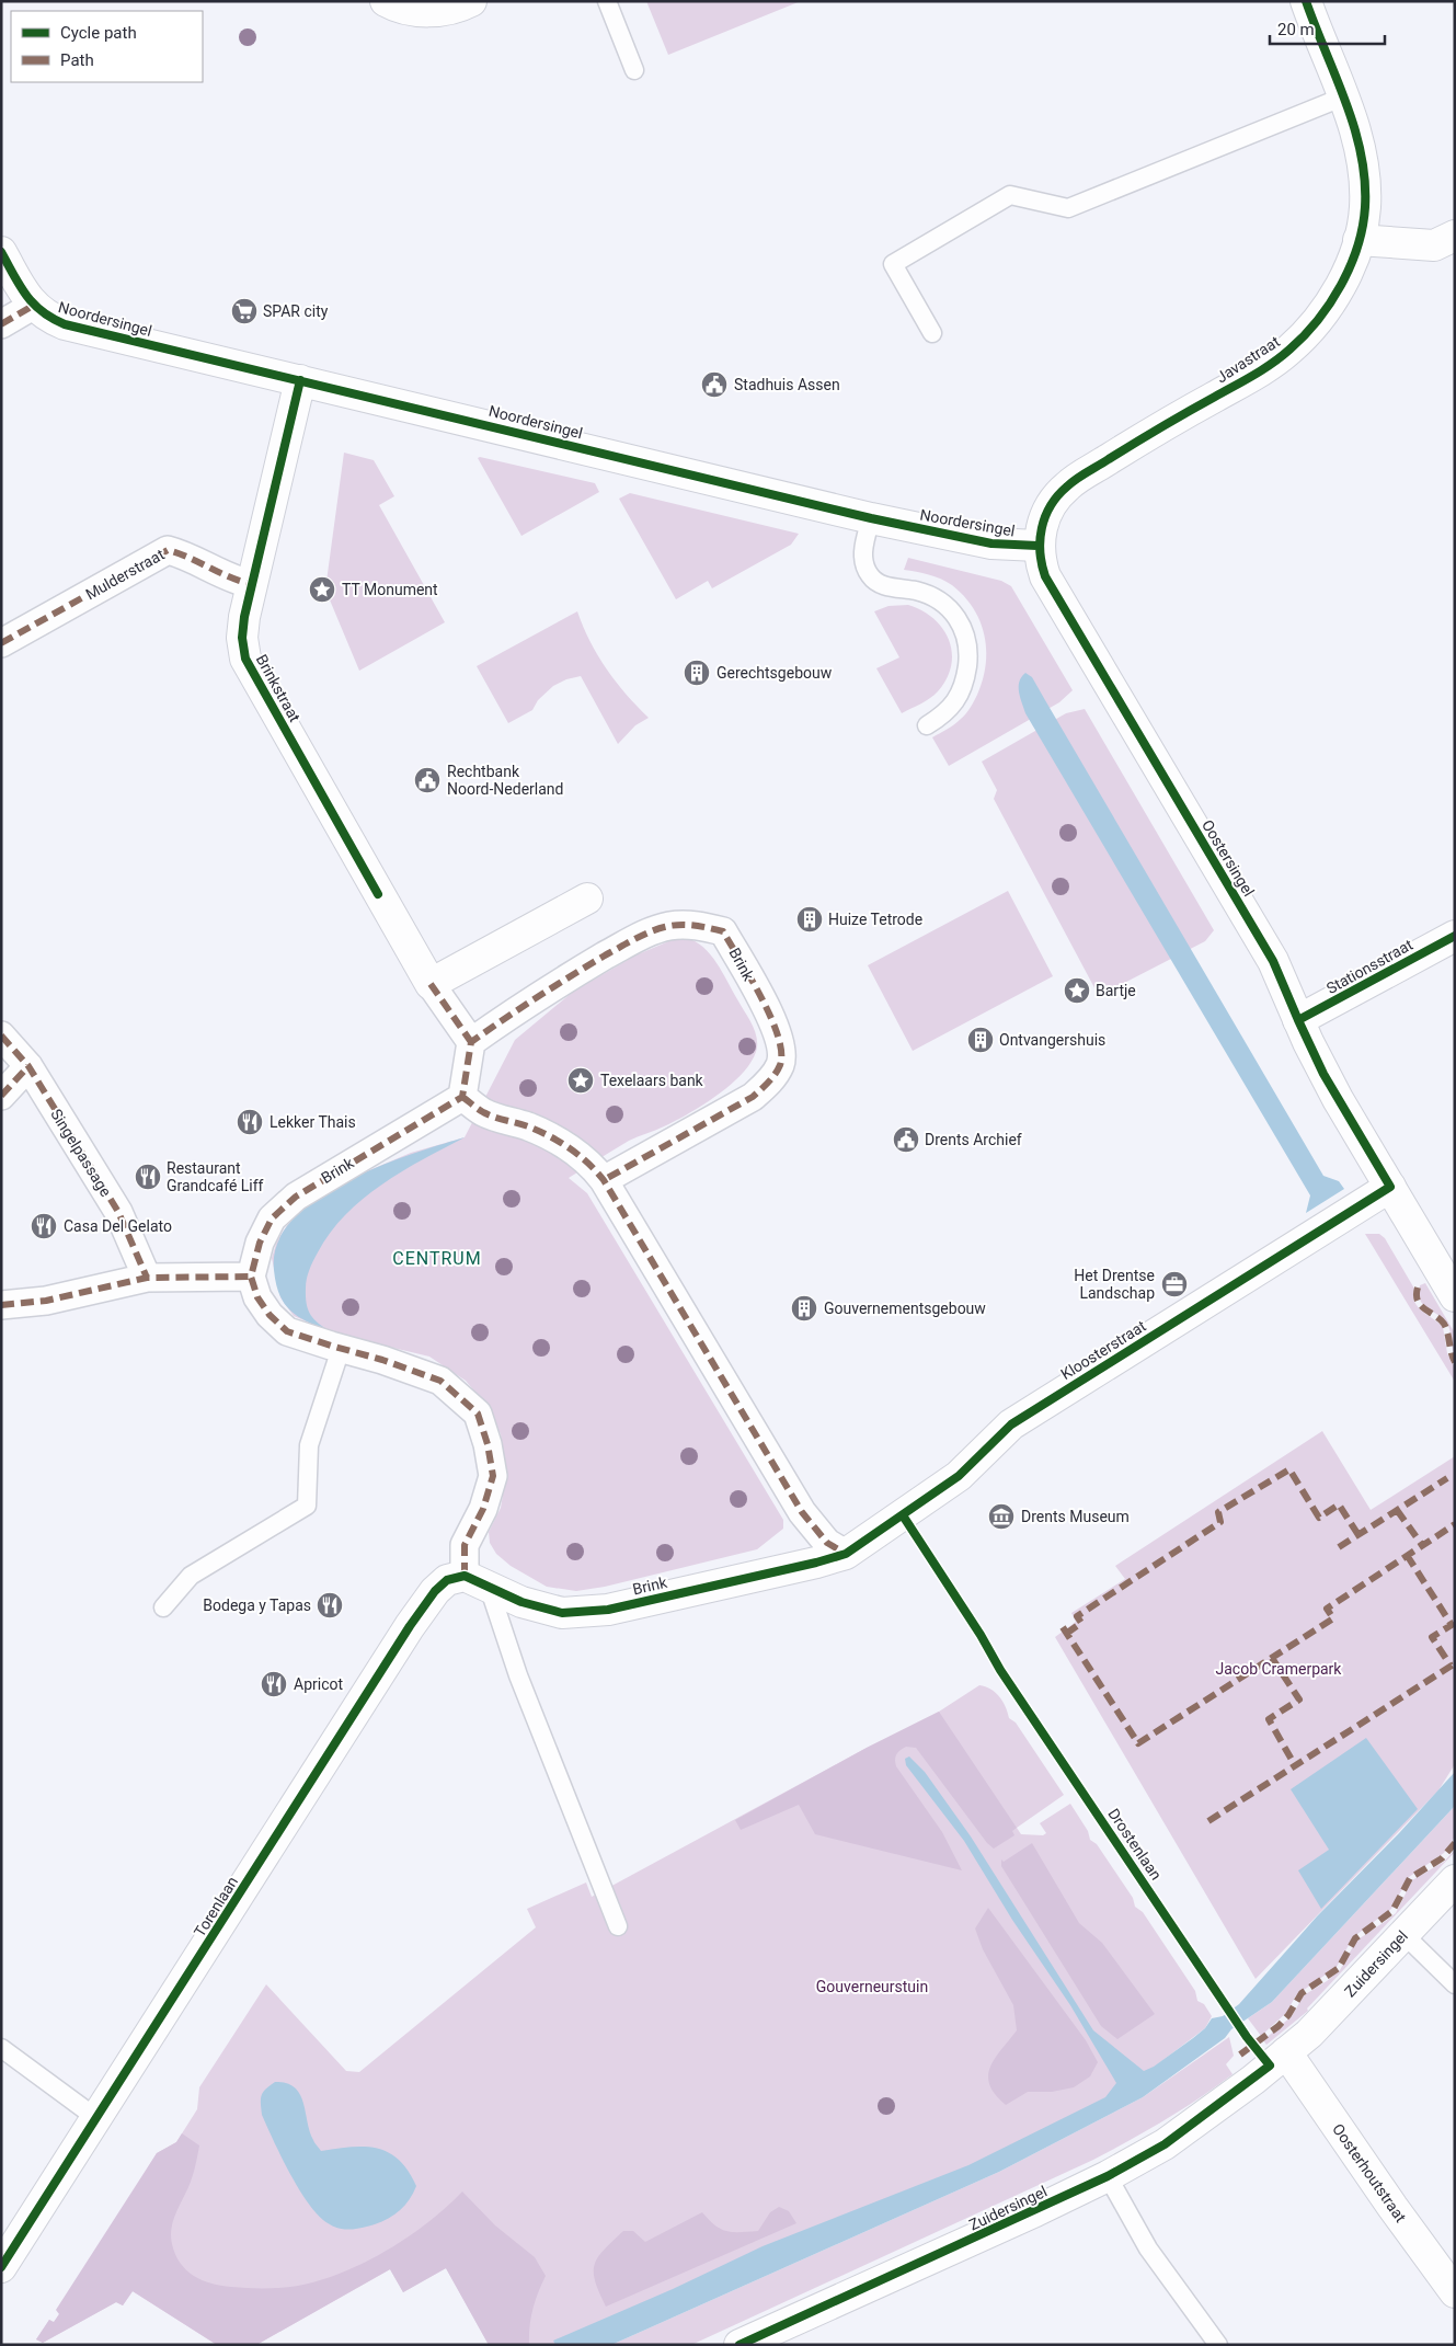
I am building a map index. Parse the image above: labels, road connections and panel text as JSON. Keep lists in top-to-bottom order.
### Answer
{
  "streets": {
    "street": [
      "Noordersingel",
      "Javastraat",
      "Mulderstraat",
      "Brinkstraat",
      "Oostersingel",
      "Brink",
      "Stationsstraat",
      "Singelpassage",
      "Kloosterstraat",
      "Torenlaan",
      "Zuidersingel",
      "Oosterhoutstraat"
    ],
    "cycle path": ["Drostenlaan"]
  },
  "crossings": [
    ["Noordersingel", "Javastraat"],
    ["Noordersingel", "Brinkstraat"],
    ["Noordersingel", "Oostersingel"],
    ["Javastraat", "Oostersingel"],
    ["Mulderstraat", "Brinkstraat"],
    ["Oostersingel", "Stationsstraat"],
    ["Oostersingel", "Kloosterstraat"],
    ["Brink", "Kloosterstraat"],
    ["Brink", "Torenlaan"],
    ["Zuidersingel", "Oosterhoutstraat"]
  ],
  "districts": ["CENTRUM"],
  "parks": ["Jacob Cramerpark", "Gouverneurstuin"],
  "places": {
    "supermarket": ["SPAR city"],
    "public building": ["Stadhuis Assen", "Rechtbank Noord-Nederland", "Drents Archief"],
    "place": ["TT Monument", "Bartje", "Texelaars bank"],
    "building": [
      "Gerechtsgebouw",
      "Huize Tetrode",
      "Ontvangershuis",
      "Gouvernementsgebouw"
    ],
    "restaurant": [
      "Lekker Thais",
      "Restaurant Grandcafé Liff",
      "Casa Del Gelato",
      "Bodega y Tapas",
      "Apricot"
    ],
    "office": ["Het Drentse Landschap"],
    "museum": ["Drents Museum"]
  },
  "legend": ["Cycle path", "Path"],
  "scale_bar": "20 m"
}
